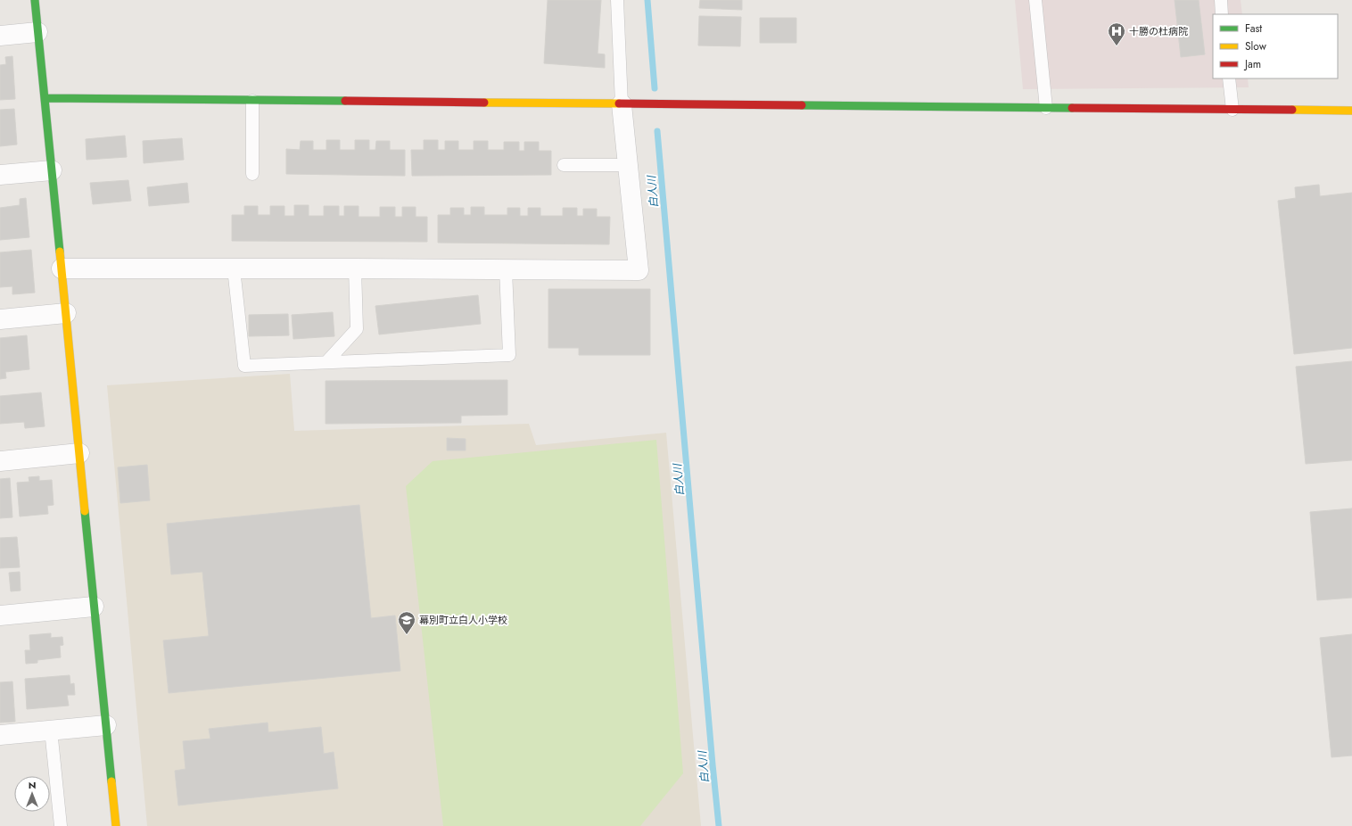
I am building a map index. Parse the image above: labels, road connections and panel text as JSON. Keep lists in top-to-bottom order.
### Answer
{
  "water": ["白人川"],
  "places": {
    "hospital": ["十勝の杜病院"],
    "school or university": ["幕別町立白人小学校"]
  },
  "legend": ["Fast", "Slow", "Jam"],
  "north": "top"
}
